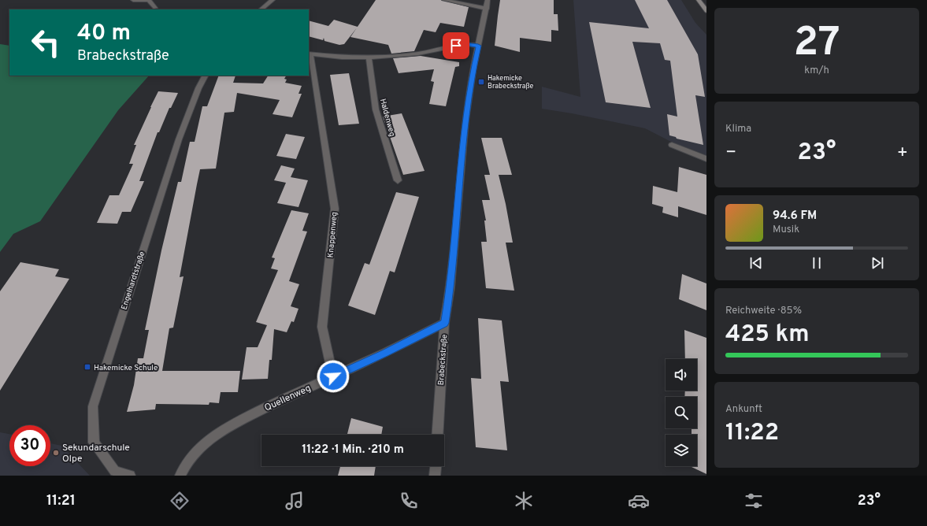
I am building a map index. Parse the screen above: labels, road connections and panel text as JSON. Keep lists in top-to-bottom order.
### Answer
{
  "streets": {
    "street": [
      "Haldenweg",
      "Knappenweg",
      "Engelhardtstraße",
      "Brabeckstraße",
      "Quellenweg"
    ]
  },
  "crossings": [
    ["Knappenweg", "Quellenweg"],
    ["Brabeckstraße", "Quellenweg"]
  ],
  "places": {
    "transit": ["Hakemicke Brabeckstraße", "Hakemicke Schule"],
    "other": ["Sekundarschule Olpe"]
  },
  "page": {
    "tile": [
      ["27", "km/h"],
      "Klima",
      ["Reichweite · 85%", "425 km"],
      ["Ankunft", "11:22"]
    ],
    "turn": ["40 m", "Brabeckstraße"],
    "heat": ["−", "23°", "+"],
    "song": ["94.6 FM", "Musik"],
    "limit": "30",
    "trip": "11:22 · 1 Min. · 210 m",
    "tabs": ["11:21", "23°"]
  }
}
